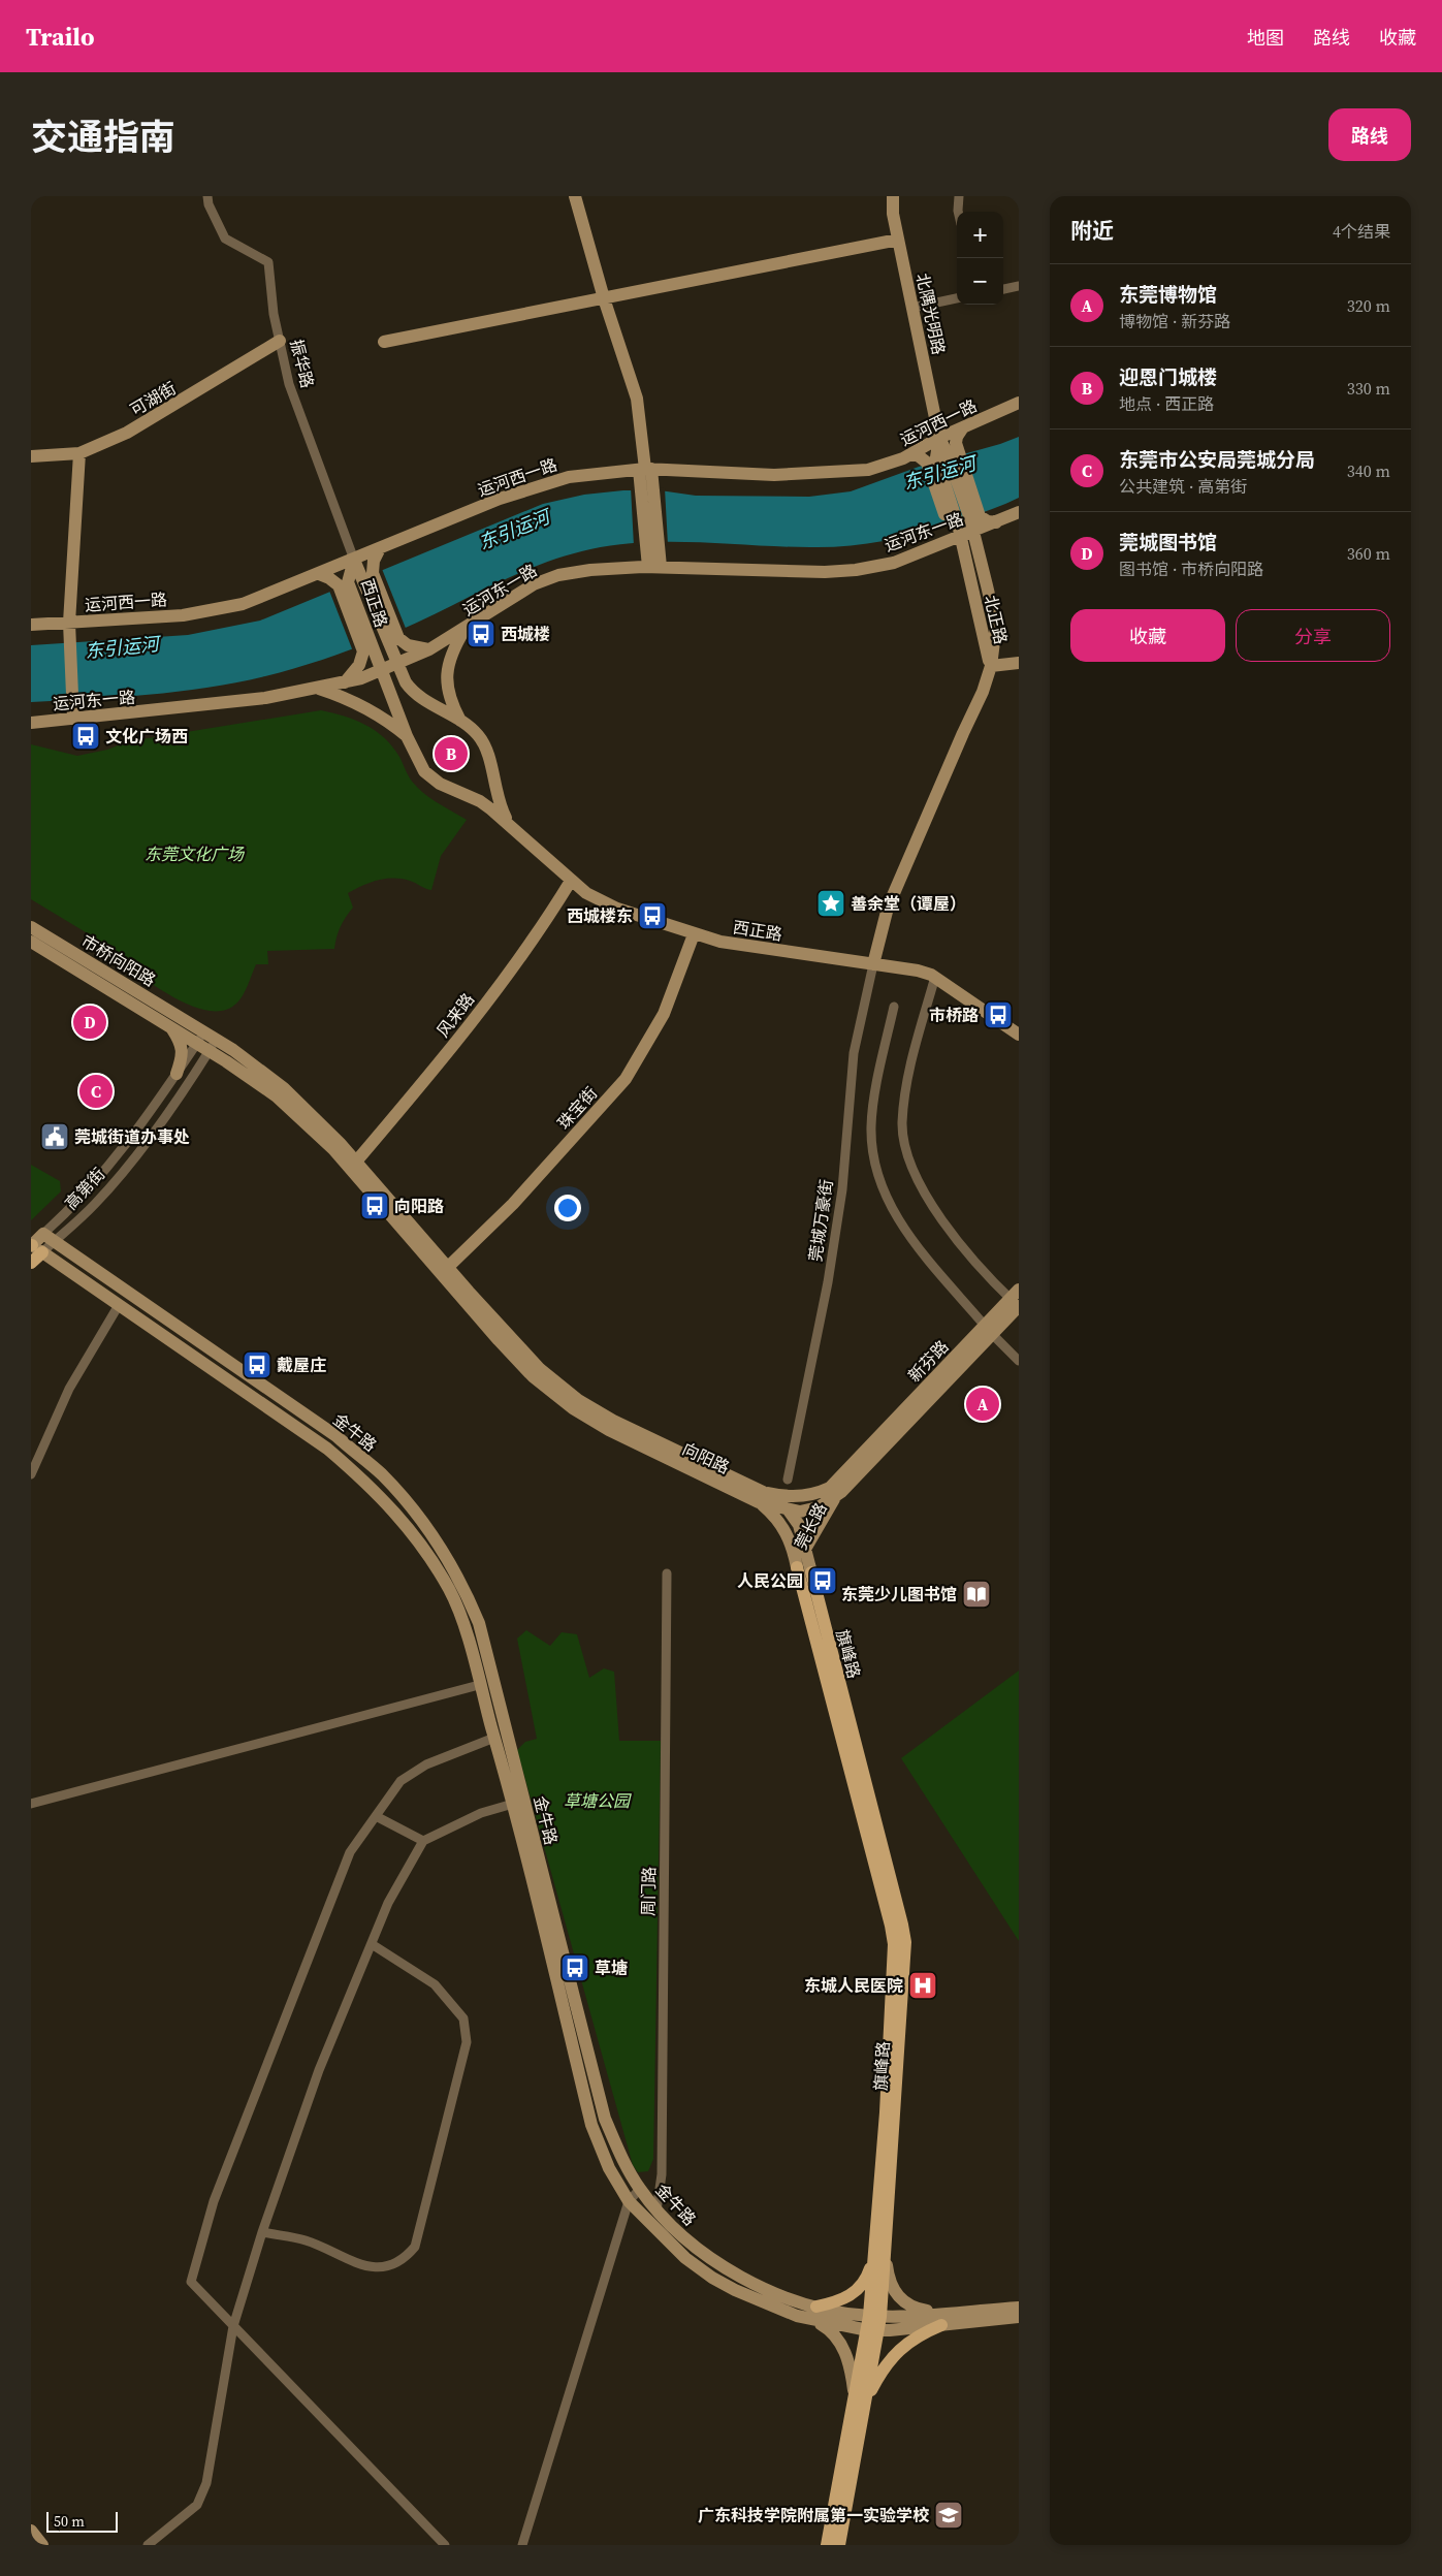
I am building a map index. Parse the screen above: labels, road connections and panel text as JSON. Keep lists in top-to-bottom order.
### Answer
{
  "streets": {
    "main road": [
      "北隅光明路",
      "可湖街",
      "运河西一路",
      "运河东一路",
      "西正路",
      "北正路",
      "市桥向阳路",
      "风来路",
      "珠宝街",
      "高第街",
      "新芬路",
      "金牛路",
      "向阳路",
      "莞长路",
      "旗峰路"
    ],
    "street": ["振华路", "莞城万豪街", "周门路"]
  },
  "crossings": [
    ["北隅光明路", "运河西一路"],
    ["振华路", "可湖街"],
    ["振华路", "运河西一路"],
    ["振华路", "西正路"],
    ["运河西一路", "西正路"],
    ["运河东一路", "西正路"],
    ["运河东一路", "北正路"],
    ["西正路", "北正路"],
    ["西正路", "风来路"],
    ["西正路", "珠宝街"],
    ["西正路", "莞城万豪街"],
    ["北正路", "莞城万豪街"],
    ["市桥向阳路", "向阳路"],
    ["风来路", "向阳路"],
    ["珠宝街", "向阳路"],
    ["高第街", "金牛路"],
    ["高第街", "向阳路"],
    ["金牛路", "旗峰路"],
    ["金牛路", "周门路"],
    ["莞长路", "旗峰路"]
  ],
  "water": ["东引运河"],
  "parks": ["东莞文化广场", "草塘公园"],
  "places": {
    "bus stop": [
      "西城楼",
      "文化广场西",
      "西城楼东",
      "市桥路",
      "向阳路",
      "戴屋庄",
      "人民公园",
      "草塘"
    ],
    "place": ["善余堂（谭屋）"],
    "public building": ["莞城街道办事处"],
    "library": ["东莞少儿图书馆"],
    "hospital": ["东城人民医院"],
    "school or university": ["广东科技学院附属第一实验学校"]
  },
  "scale_bar": "50 m",
  "page": {
    "header": "Trailo",
    "nav": ["地图", "路线", "收藏"],
    "title": "交通指南",
    "buttons": [
      "路线",
      ["收藏", "分享"]
    ],
    "heading": ["附近", "4个结果"],
    "map_buttons": ["+", "−"],
    "list": [
      {
        "mark": "A",
        "name": "东莞博物馆",
        "note": "博物馆 · 新芬路",
        "value": "320 m"
      },
      {
        "mark": "B",
        "name": "迎恩门城楼",
        "note": "地点 · 西正路",
        "value": "330 m"
      },
      {
        "mark": "C",
        "name": "东莞市公安局莞城分局",
        "note": "公共建筑 · 高第街",
        "value": "340 m"
      },
      {
        "mark": "D",
        "name": "莞城图书馆",
        "note": "图书馆 · 市桥向阳路",
        "value": "360 m"
      }
    ],
    "pins": [
      "B",
      "D",
      "C",
      "A"
    ],
    "scale": "50 m"
  }
}
